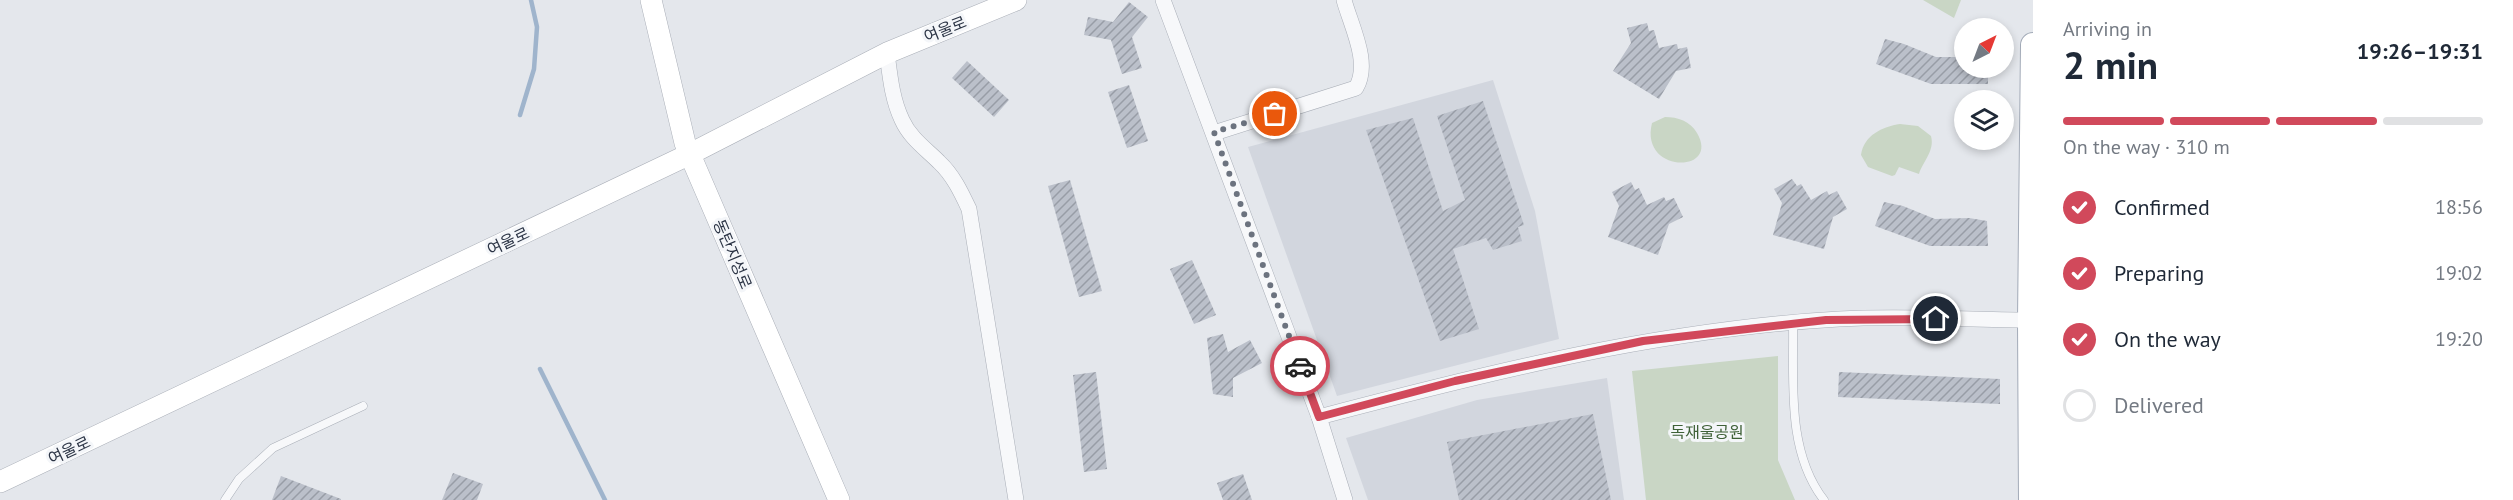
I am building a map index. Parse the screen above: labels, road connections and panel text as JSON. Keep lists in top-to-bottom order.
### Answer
{
  "streets": {
    "street": ["여울로", "동탄지성로"]
  },
  "crossings": [
    ["여울로", "동탄지성로"]
  ],
  "parks": ["독재울공원"],
  "north": "top right",
  "page": {
    "heading": ["2 min", "Arriving in", "19:26–19:31"],
    "bar": "On the way · 310 m",
    "list": [
      ["Confirmed", "18:56"],
      ["Preparing", "19:02"],
      ["On the way", "19:20"],
      "Delivered"
    ]
  }
}
